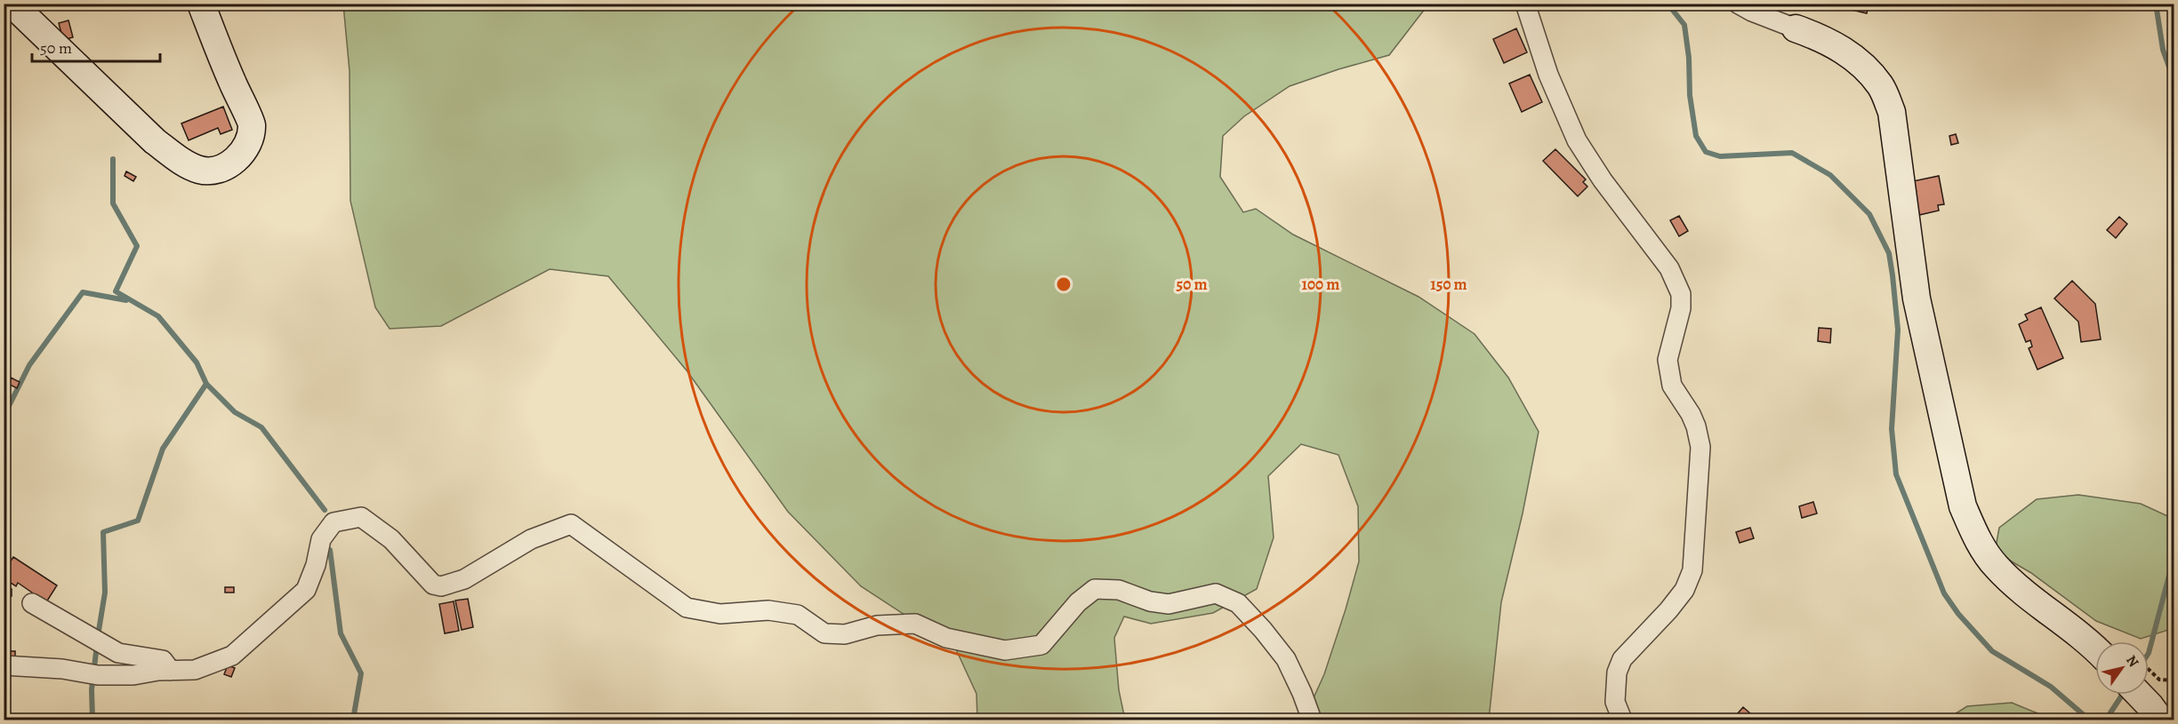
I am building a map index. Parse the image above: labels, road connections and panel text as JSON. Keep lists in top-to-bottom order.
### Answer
{
  "scale_bar": "50 m",
  "north": "top right",
  "rings": ["50 m", "100 m", "150 m"]
}
